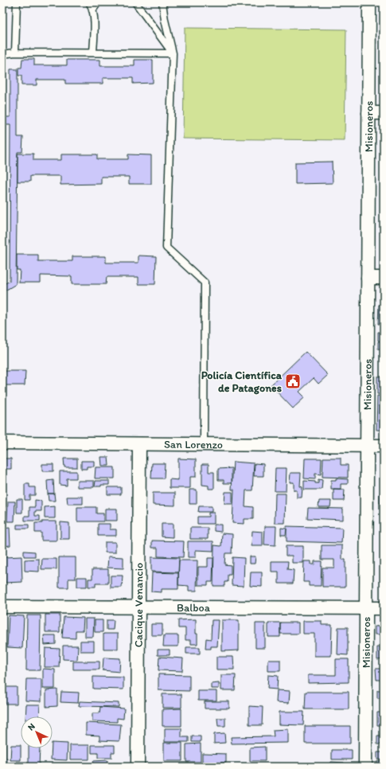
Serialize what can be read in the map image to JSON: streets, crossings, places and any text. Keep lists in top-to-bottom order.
{
  "streets": {
    "street": [
      "Misioneros",
      "San Lorenzo",
      "Cacique Venancio",
      "Balboa"
    ]
  },
  "crossings": [
    ["Misioneros", "San Lorenzo"],
    ["Misioneros", "Balboa"],
    ["San Lorenzo", "Cacique Venancio"],
    ["Cacique Venancio", "Balboa"]
  ],
  "places": {
    "public building": ["Policía Científica de Patagones"]
  },
  "north": "top left"
}
